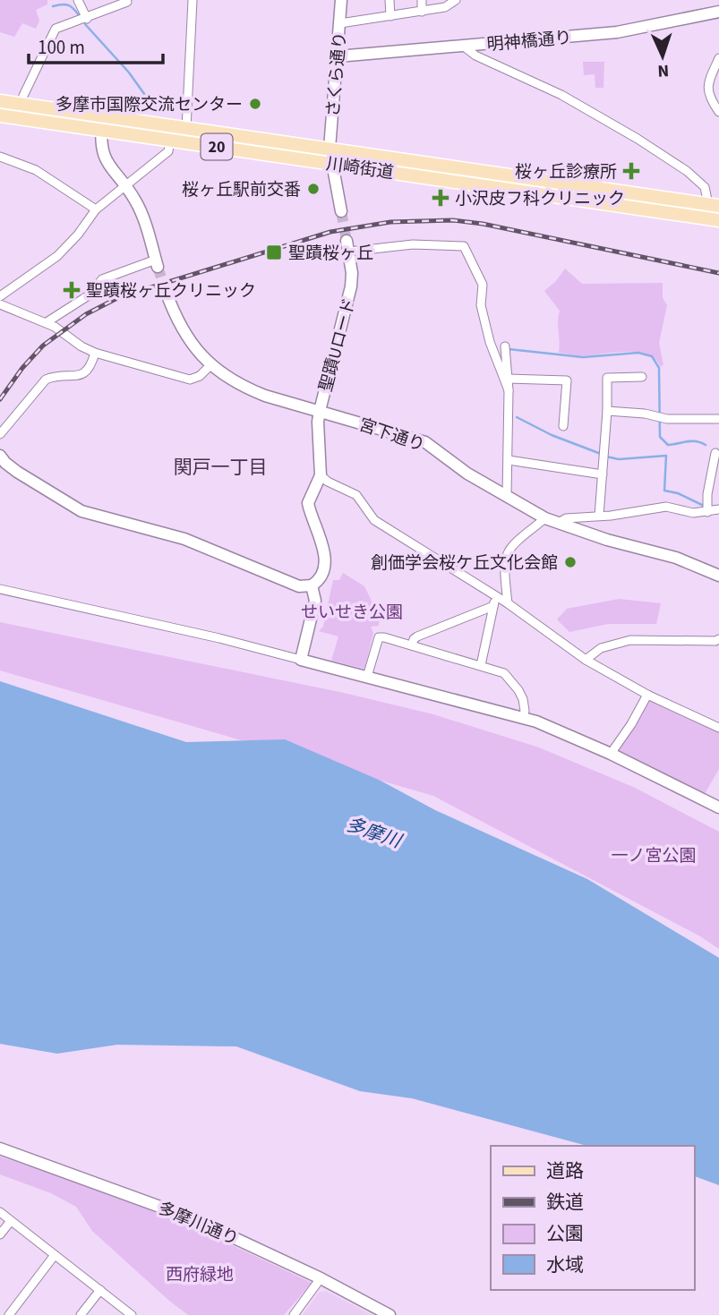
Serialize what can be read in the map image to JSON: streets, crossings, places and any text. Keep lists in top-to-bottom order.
{
  "streets": {
    "main road": ["20", "川崎街道"],
    "street": [
      "明神橋通り",
      "さくら通り",
      "聖蹟Uロード",
      "宮下通り",
      "多摩川通り"
    ]
  },
  "crossings": [
    ["明神橋通り", "さくら通り"],
    ["さくら通り", "川崎街道"],
    ["聖蹟Uロード", "宮下通り"]
  ],
  "districts": ["関戸一丁目"],
  "water": ["多摩川"],
  "parks": ["せいせき公園", "一ノ宮公園", "西府緑地"],
  "places": {
    "other": ["多摩市国際交流センター", "桜ヶ丘駅前交番", "創価学会桜ケ丘文化会館"],
    "health": ["桜ヶ丘診療所", "小沢皮フ科クリニック", "聖蹟桜ヶ丘クリニック"],
    "transit": ["聖蹟桜ヶ丘"]
  },
  "legend": [
    "道路",
    "鉄道",
    "公園",
    "水域"
  ],
  "scale_bar": "100 m",
  "north": "bottom"
}
